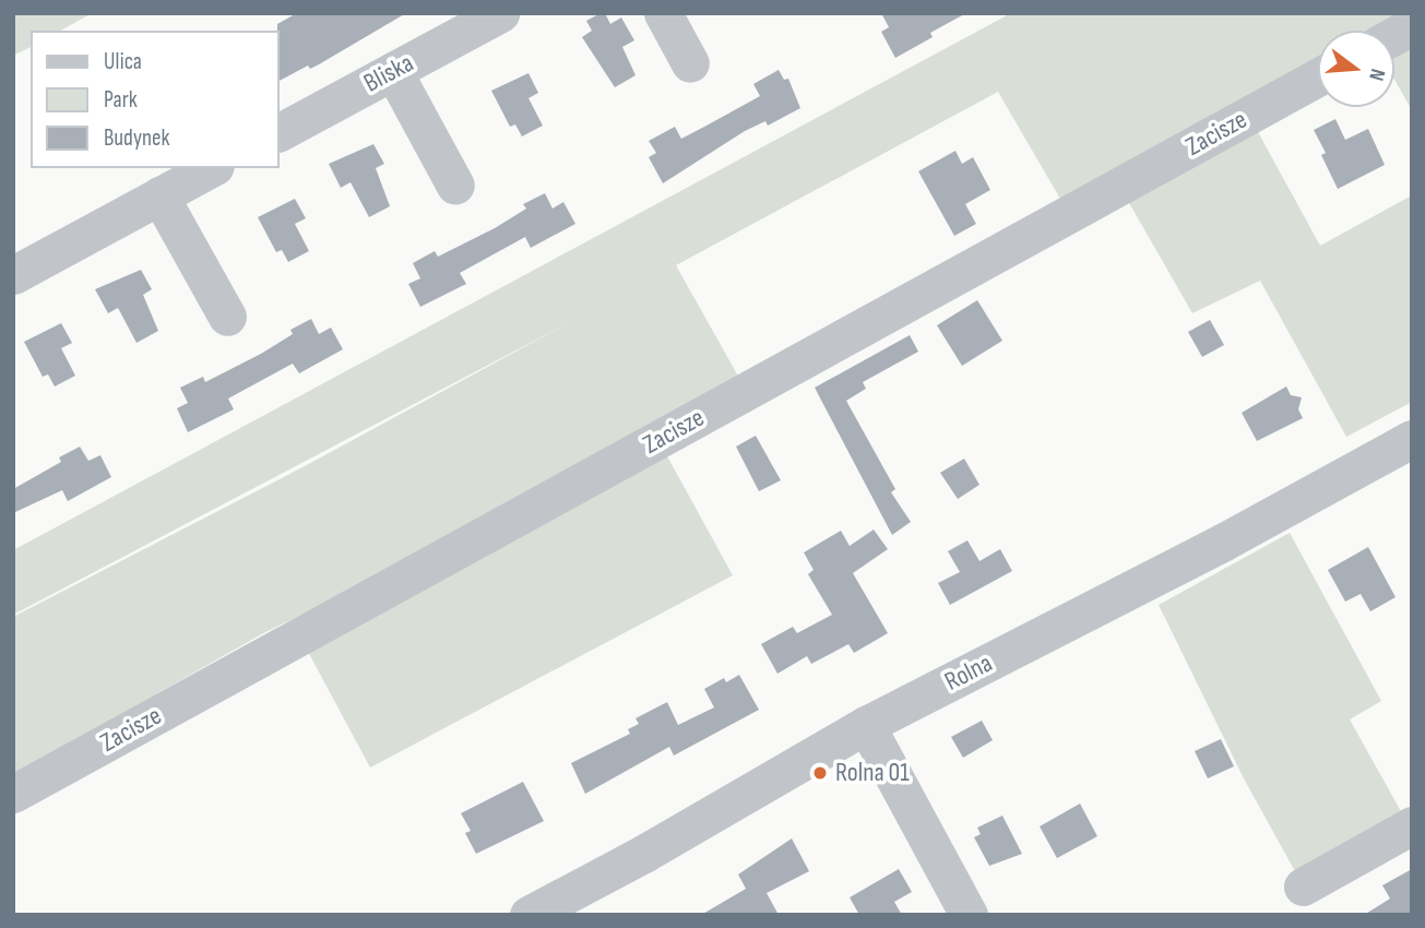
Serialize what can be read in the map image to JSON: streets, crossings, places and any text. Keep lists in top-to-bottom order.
{
  "streets": {
    "street": ["Bliska", "Zacisze", "Rolna"]
  },
  "places": ["Rolna 01"],
  "legend": ["Ulica", "Park", "Budynek"],
  "north": "right"
}
